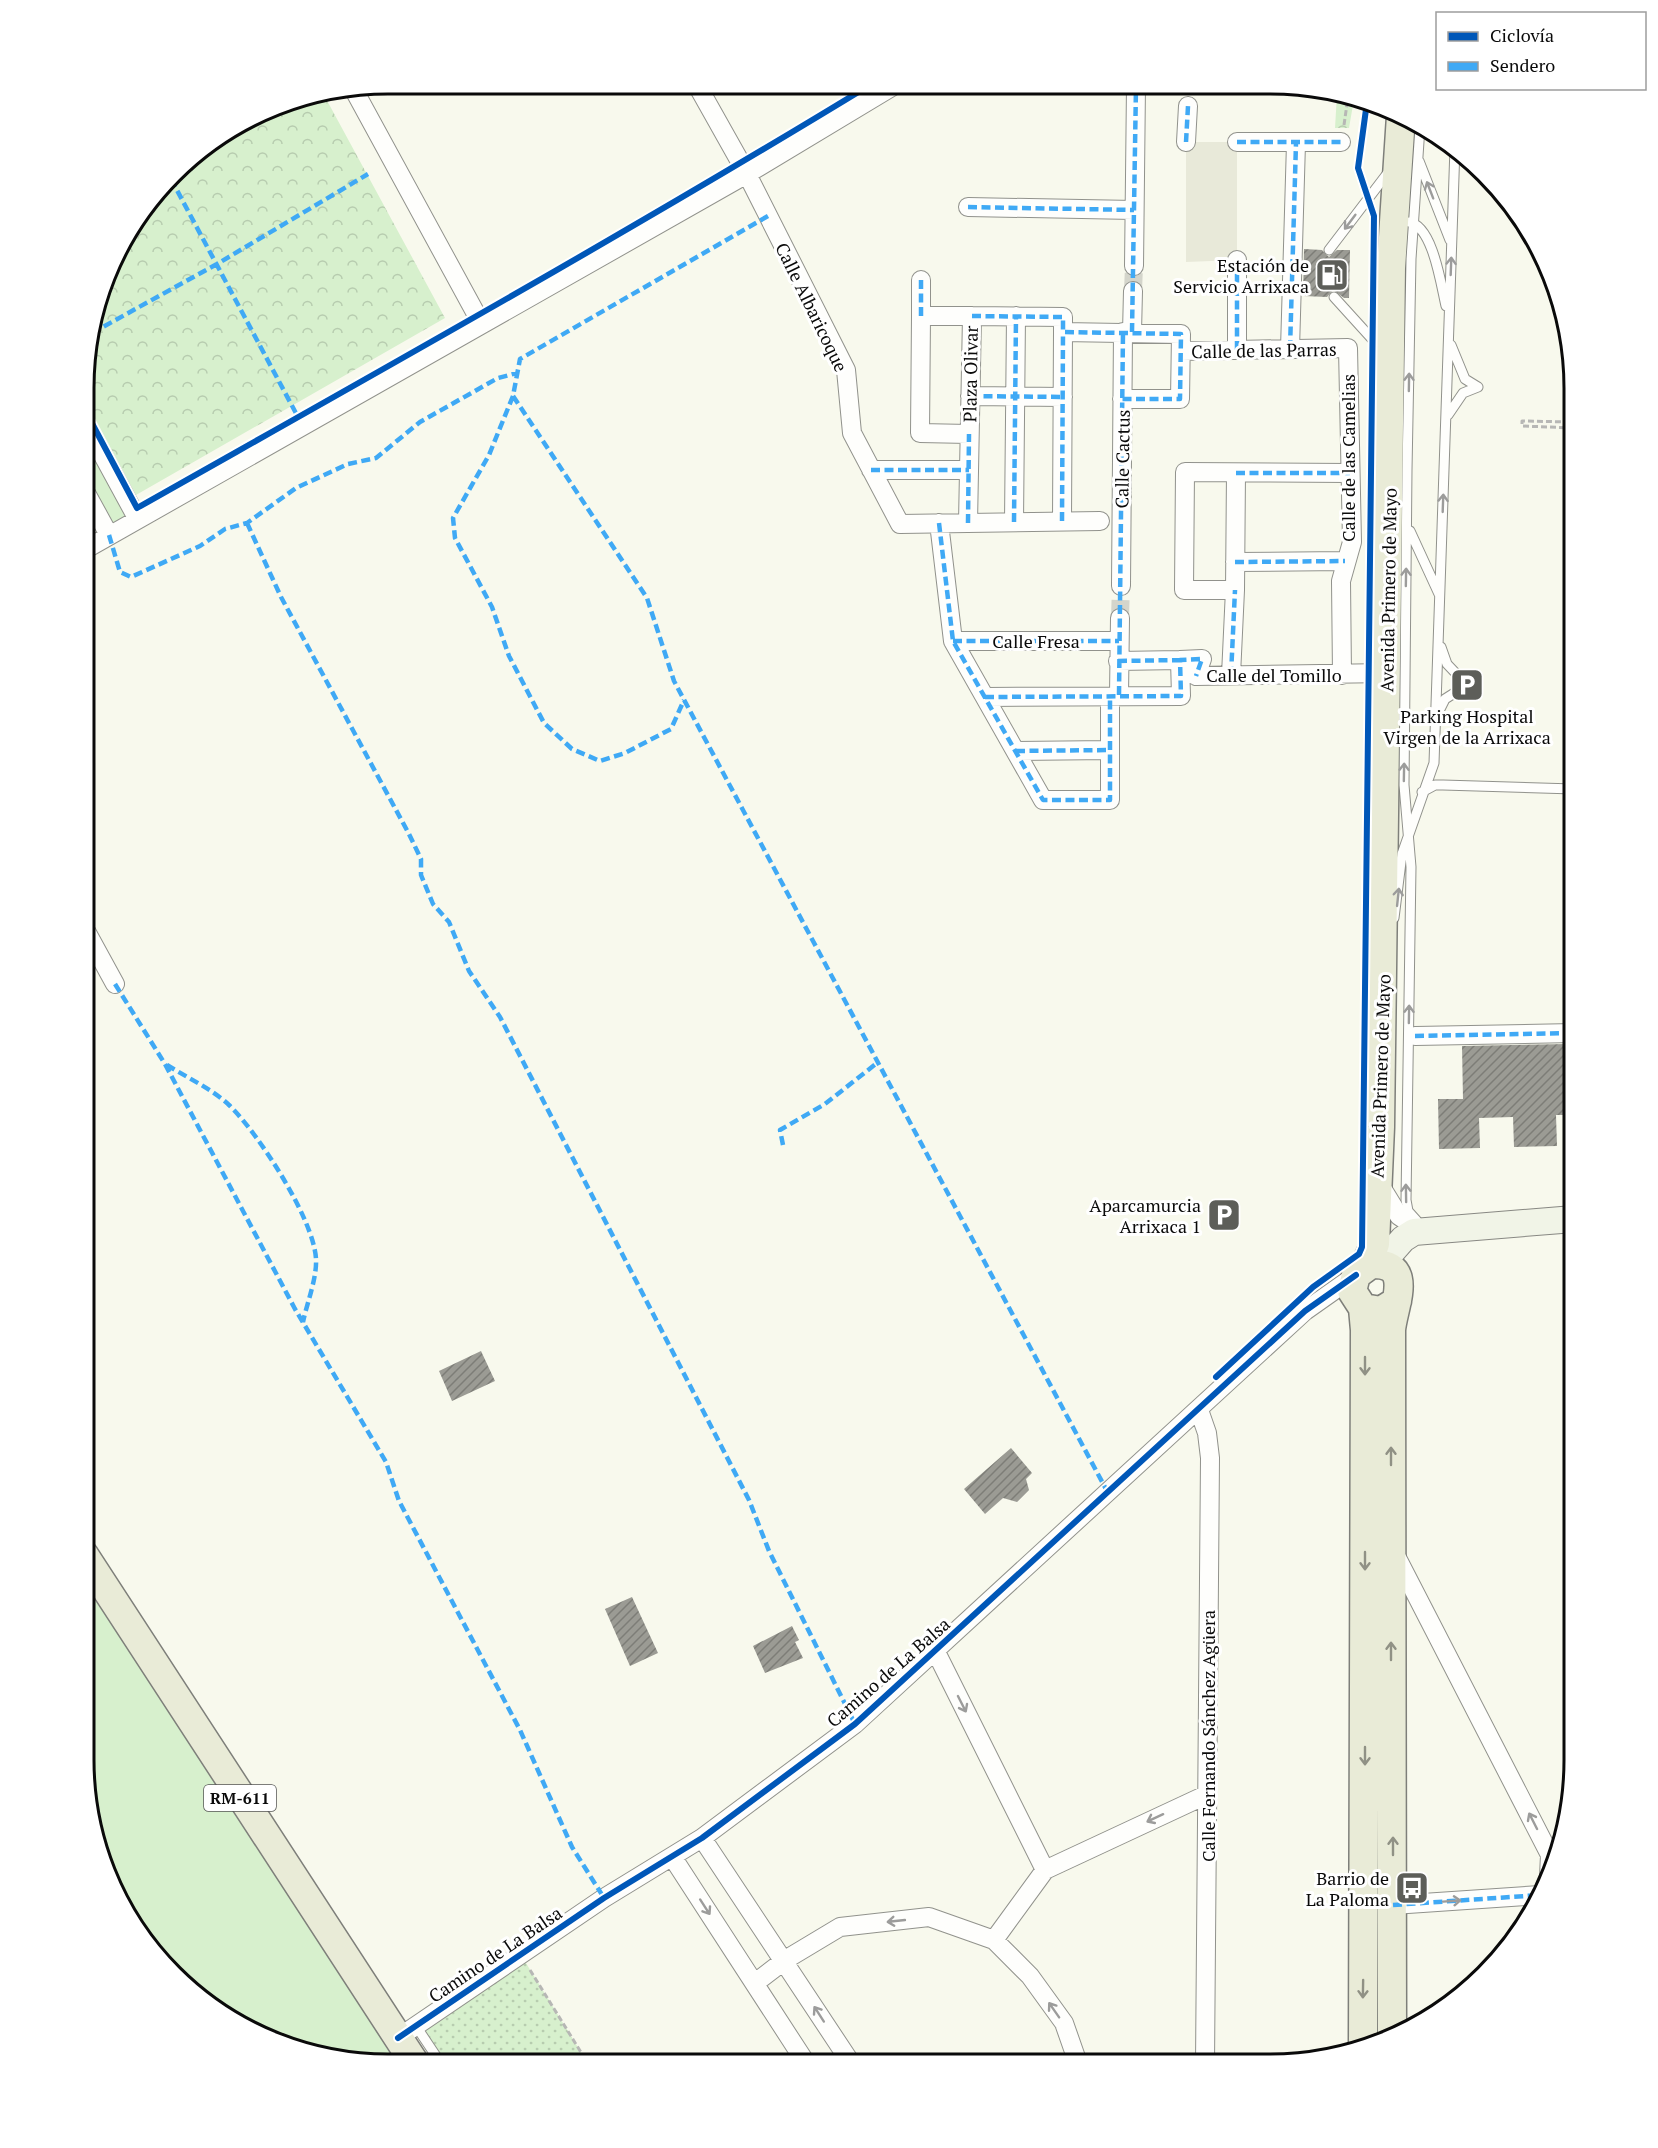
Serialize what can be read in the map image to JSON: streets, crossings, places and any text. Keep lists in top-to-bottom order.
{
  "streets": {
    "main road": ["Avenida Primero de Mayo", "RM-611"],
    "street": [
      "Calle Albaricoque",
      "Calle de las Parras",
      "Plaza Olivar",
      "Calle de las Camelias",
      "Calle Cactus",
      "Calle Fresa",
      "Calle del Tomillo",
      "Camino de La Balsa",
      "Calle Fernando Sánchez Agüera"
    ]
  },
  "crossings": [
    ["Calle de las Parras", "Calle de las Camelias"],
    ["Calle de las Parras", "Calle Cactus"],
    ["Calle de las Camelias", "Calle del Tomillo"],
    ["Avenida Primero de Mayo", "Calle del Tomillo"],
    ["Avenida Primero de Mayo", "Camino de La Balsa"],
    ["Camino de La Balsa", "Calle Fernando Sánchez Agüera"],
    ["Camino de La Balsa", "RM-611"]
  ],
  "places": {
    "fuel station": ["Estación de Servicio Arrixaca"],
    "parking": ["Parking Hospital Virgen de la Arrixaca", "Aparcamurcia Arrixaca 1"],
    "bus stop": ["Barrio de La Paloma"]
  },
  "legend": ["Ciclovía", "Sendero"]
}
